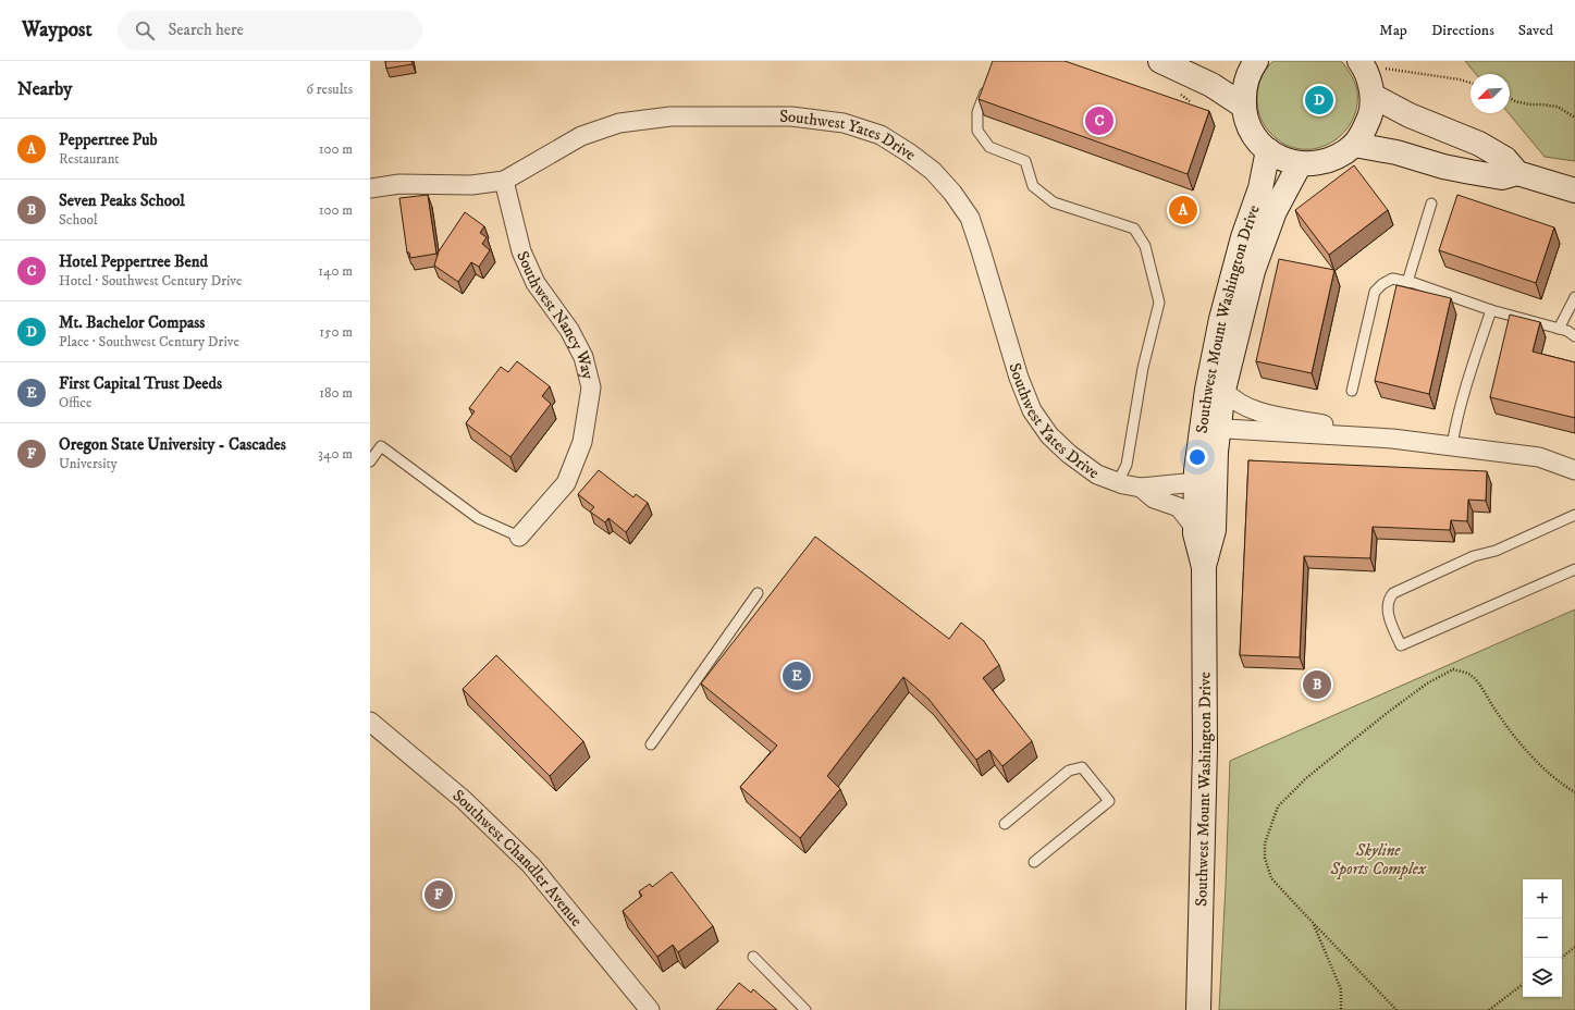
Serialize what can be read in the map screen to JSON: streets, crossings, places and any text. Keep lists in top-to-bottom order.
{
  "streets": {
    "main road": ["Southwest Mount Washington Drive"],
    "street": ["Southwest Yates Drive", "Southwest Nancy Way", "Southwest Chandler Avenue"]
  },
  "crossings": [
    ["Southwest Yates Drive", "Southwest Nancy Way"],
    ["Southwest Yates Drive", "Southwest Mount Washington Drive"]
  ],
  "parks": ["Skyline Sports Complex"],
  "north": "bottom left",
  "page": {
    "header": "Waypost",
    "search": "Search here",
    "nav": ["Map", "Directions", "Saved"],
    "heading": ["Nearby", "6 results"],
    "pins": [
      "D",
      "C",
      "A",
      "E",
      "B",
      "F"
    ],
    "list": [
      {
        "mark": "A",
        "name": "Peppertree Pub",
        "note": "Restaurant",
        "value": "100 m"
      },
      {
        "mark": "B",
        "name": "Seven Peaks School",
        "note": "School",
        "value": "100 m"
      },
      {
        "mark": "C",
        "name": "Hotel Peppertree Bend",
        "note": "Hotel · Southwest Century Drive",
        "value": "140 m"
      },
      {
        "mark": "D",
        "name": "Mt. Bachelor Compass",
        "note": "Place · Southwest Century Drive",
        "value": "150 m"
      },
      {
        "mark": "E",
        "name": "First Capital Trust Deeds",
        "note": "Office",
        "value": "180 m"
      },
      {
        "mark": "F",
        "name": "Oregon State University - Cascades",
        "note": "University",
        "value": "340 m"
      }
    ],
    "map_buttons": ["+", "−"]
  }
}
